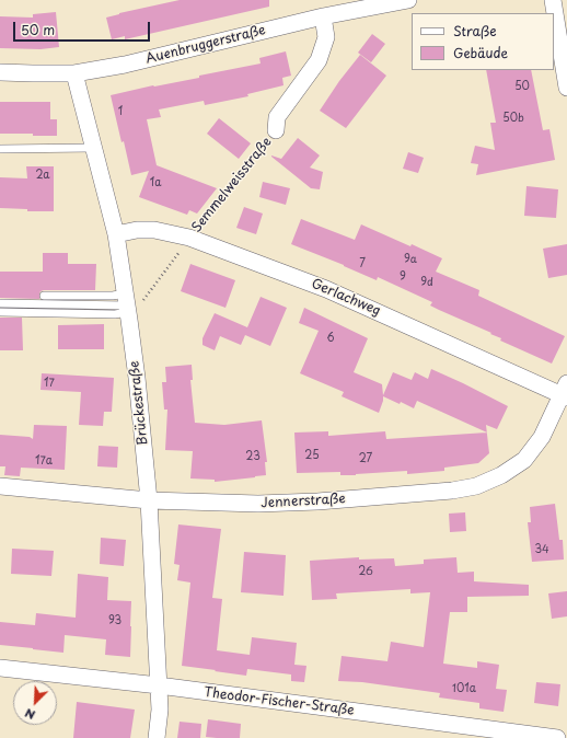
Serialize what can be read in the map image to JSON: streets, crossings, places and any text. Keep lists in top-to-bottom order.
{
  "streets": {
    "street": [
      "Auenbruggerstraße",
      "Semmelweisstraße",
      "Gerlachweg",
      "Brückestraße",
      "Jennerstraße",
      "Theodor-Fischer-Straße"
    ]
  },
  "crossings": [
    ["Auenbruggerstraße", "Semmelweisstraße"],
    ["Auenbruggerstraße", "Brückestraße"],
    ["Semmelweisstraße", "Gerlachweg"],
    ["Semmelweisstraße", "Brückestraße"],
    ["Gerlachweg", "Brückestraße"],
    ["Gerlachweg", "Jennerstraße"],
    ["Brückestraße", "Jennerstraße"],
    ["Brückestraße", "Theodor-Fischer-Straße"]
  ],
  "house_numbers": [
    "50",
    "1",
    "50b",
    "2a",
    "1a",
    "9a",
    "7",
    "9",
    "9d",
    "6",
    "17",
    "25",
    "23",
    "27",
    "17a",
    "34",
    "26",
    "93",
    "101a"
  ],
  "legend": ["Straße", "Gebäude"],
  "scale_bar": "50 m",
  "north": "bottom left"
}
